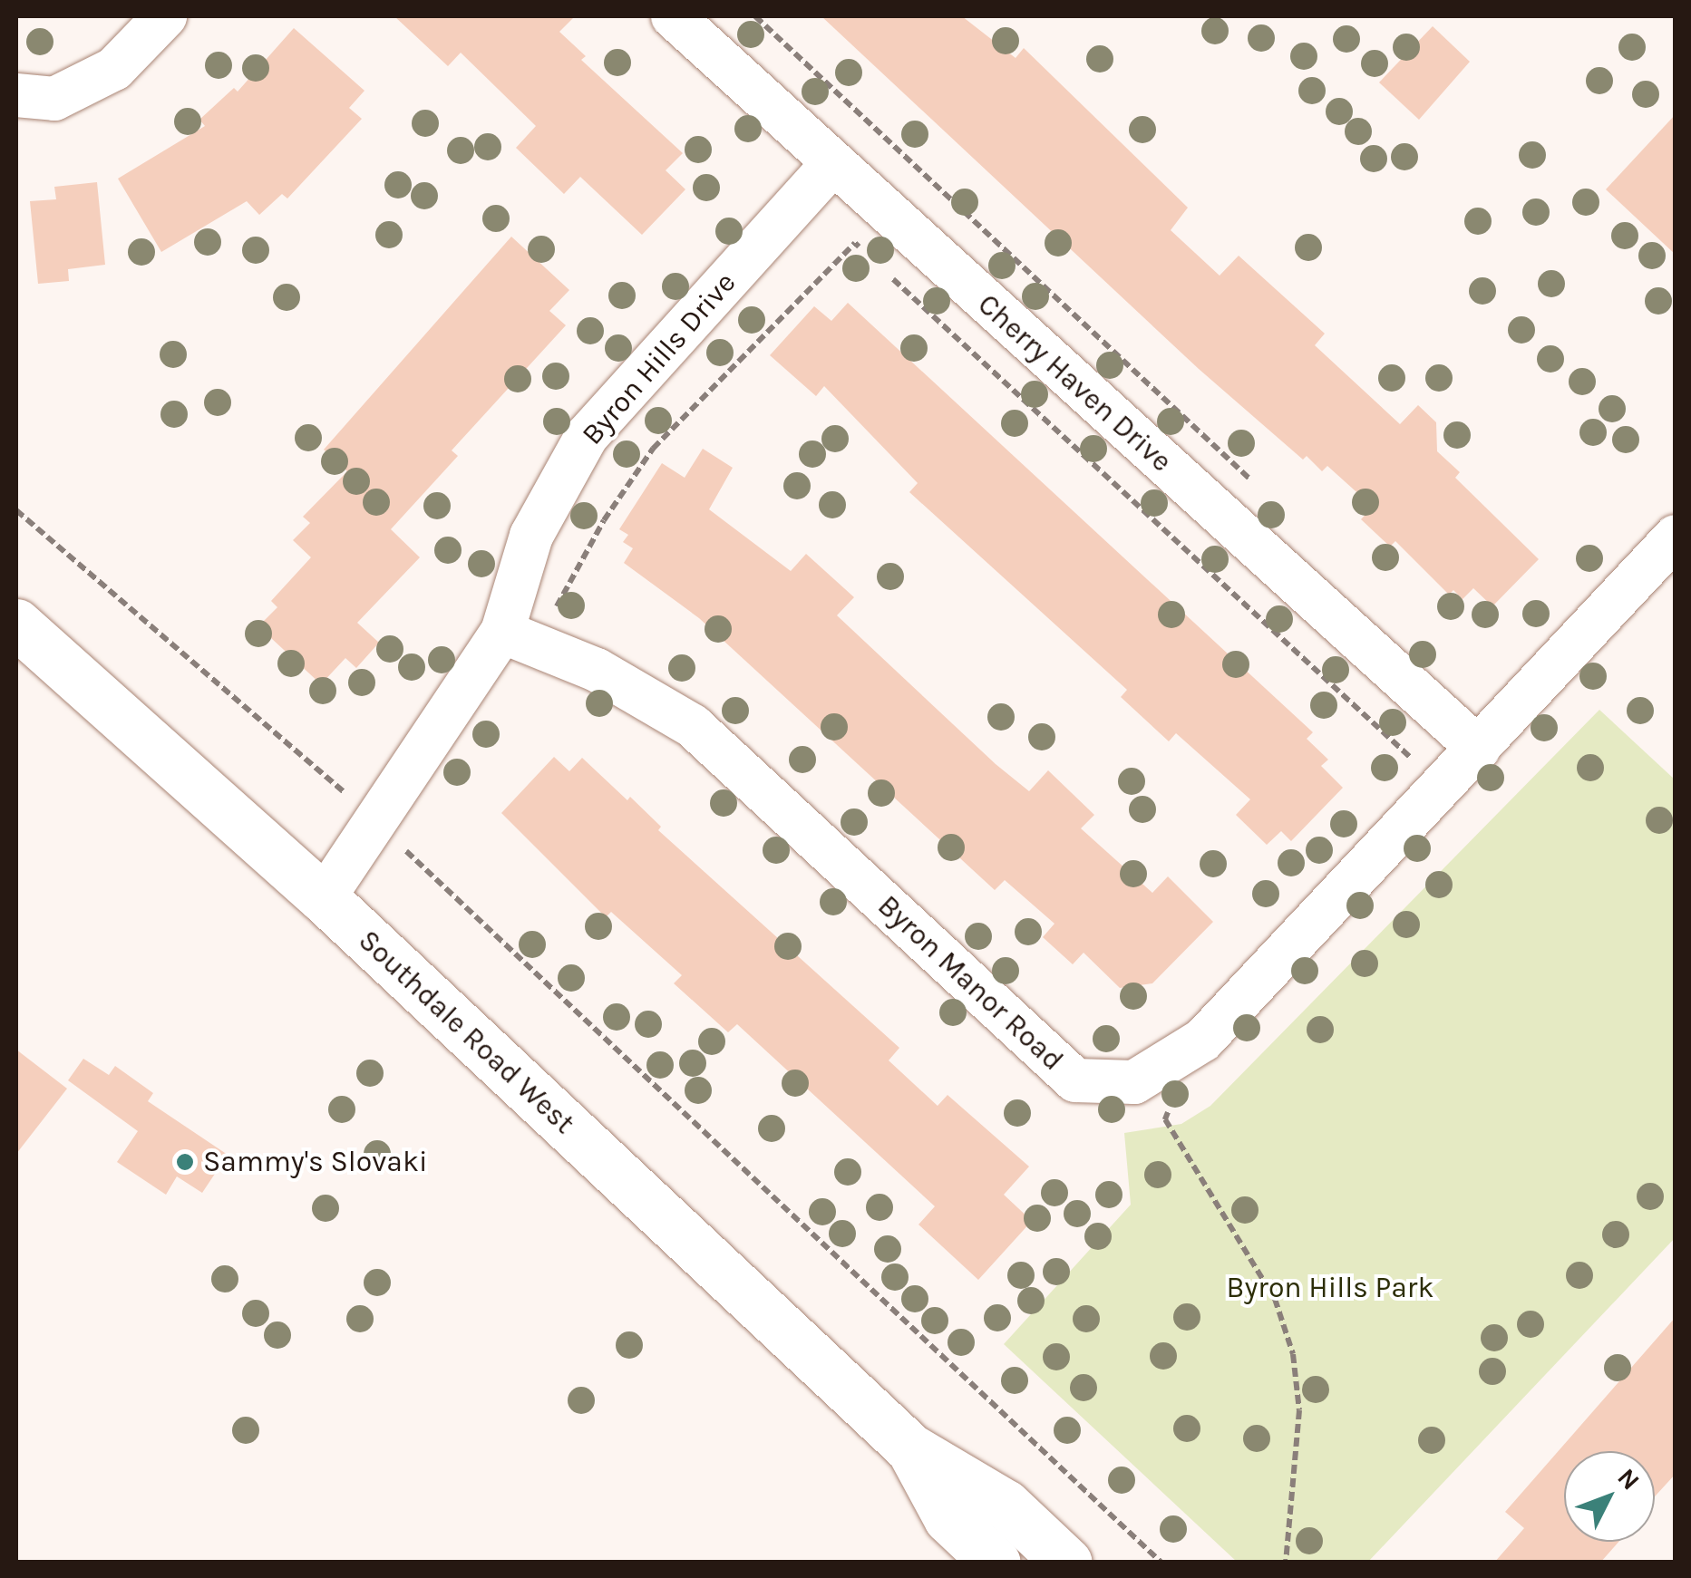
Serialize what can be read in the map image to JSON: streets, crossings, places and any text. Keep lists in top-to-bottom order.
{
  "streets": {
    "main road": ["Southdale Road West"],
    "street": ["Byron Hills Drive", "Cherry Haven Drive", "Byron Manor Road"]
  },
  "crossings": [
    ["Byron Hills Drive", "Cherry Haven Drive"],
    ["Byron Hills Drive", "Byron Manor Road"],
    ["Byron Hills Drive", "Southdale Road West"],
    ["Cherry Haven Drive", "Byron Manor Road"]
  ],
  "parks": ["Byron Hills Park"],
  "places": ["Sammy's Slovaki"],
  "north": "top right"
}
